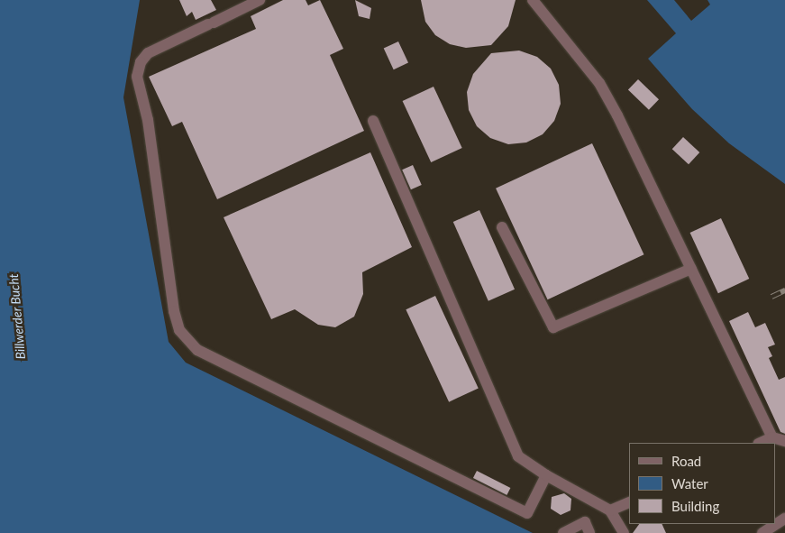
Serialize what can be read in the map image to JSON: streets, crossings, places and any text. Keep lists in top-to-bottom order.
{
  "water": ["Billwerder Bucht"],
  "legend": ["Road", "Water", "Building"]
}
